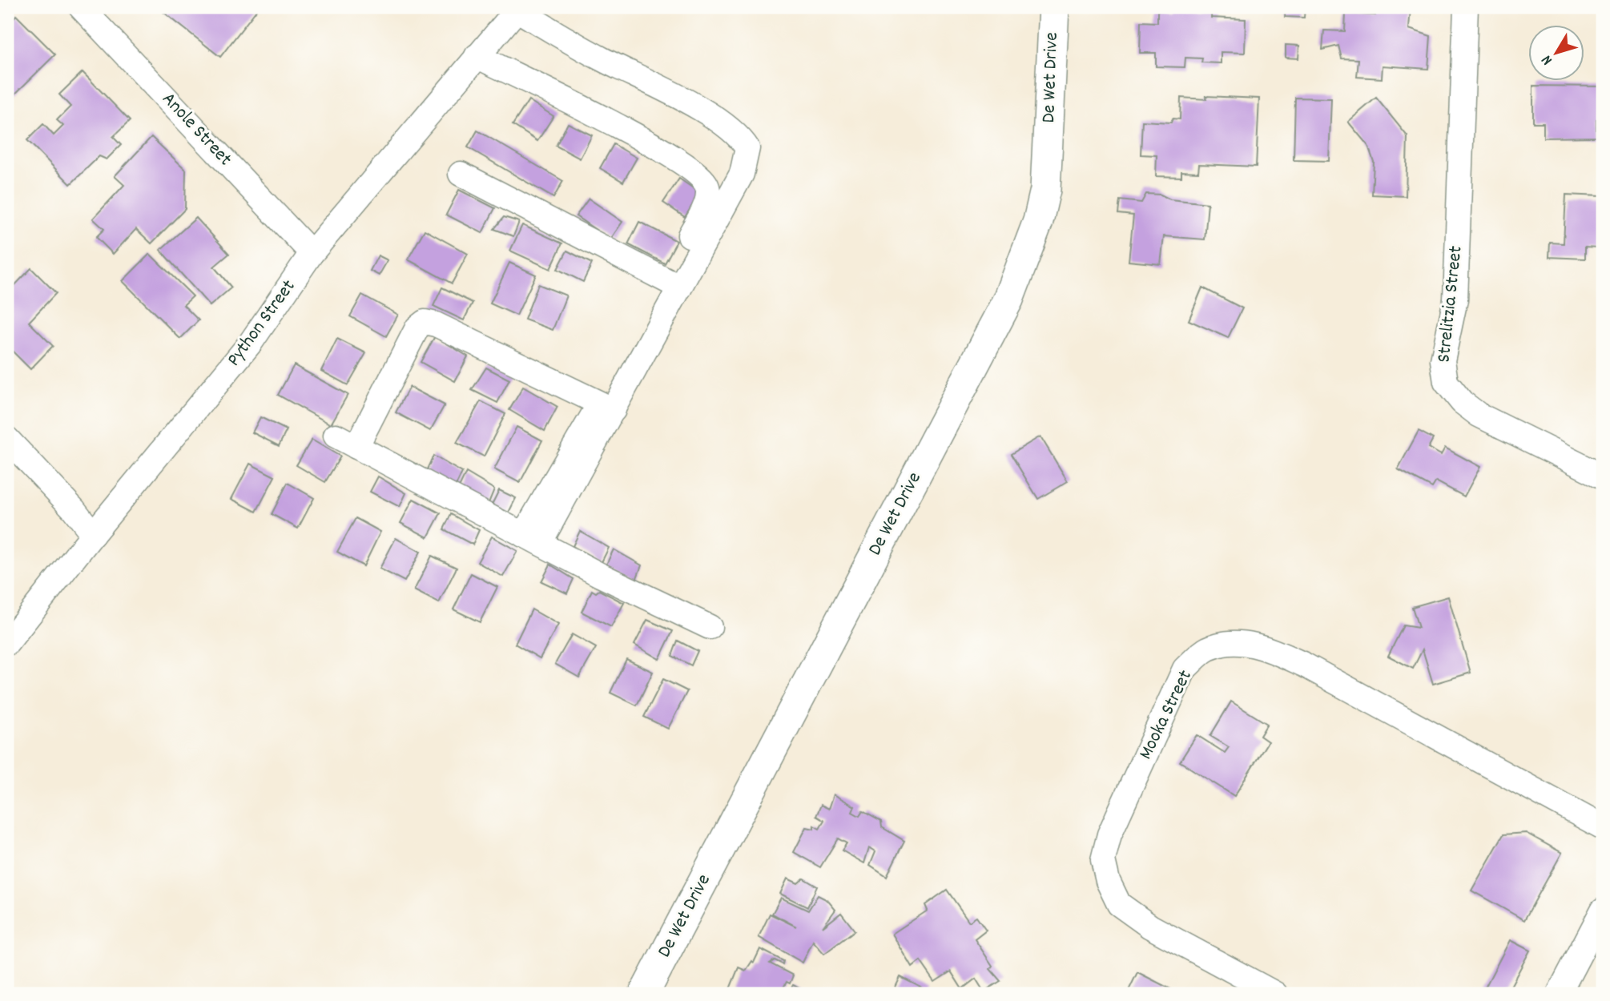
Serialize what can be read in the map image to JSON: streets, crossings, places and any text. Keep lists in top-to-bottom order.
{
  "streets": {
    "street": [
      "De Wet Drive",
      "Anole Street",
      "Strelitzia Street",
      "Python Street",
      "Mooka Street"
    ]
  },
  "crossings": [
    ["Anole Street", "Python Street"]
  ],
  "north": "bottom left"
}
